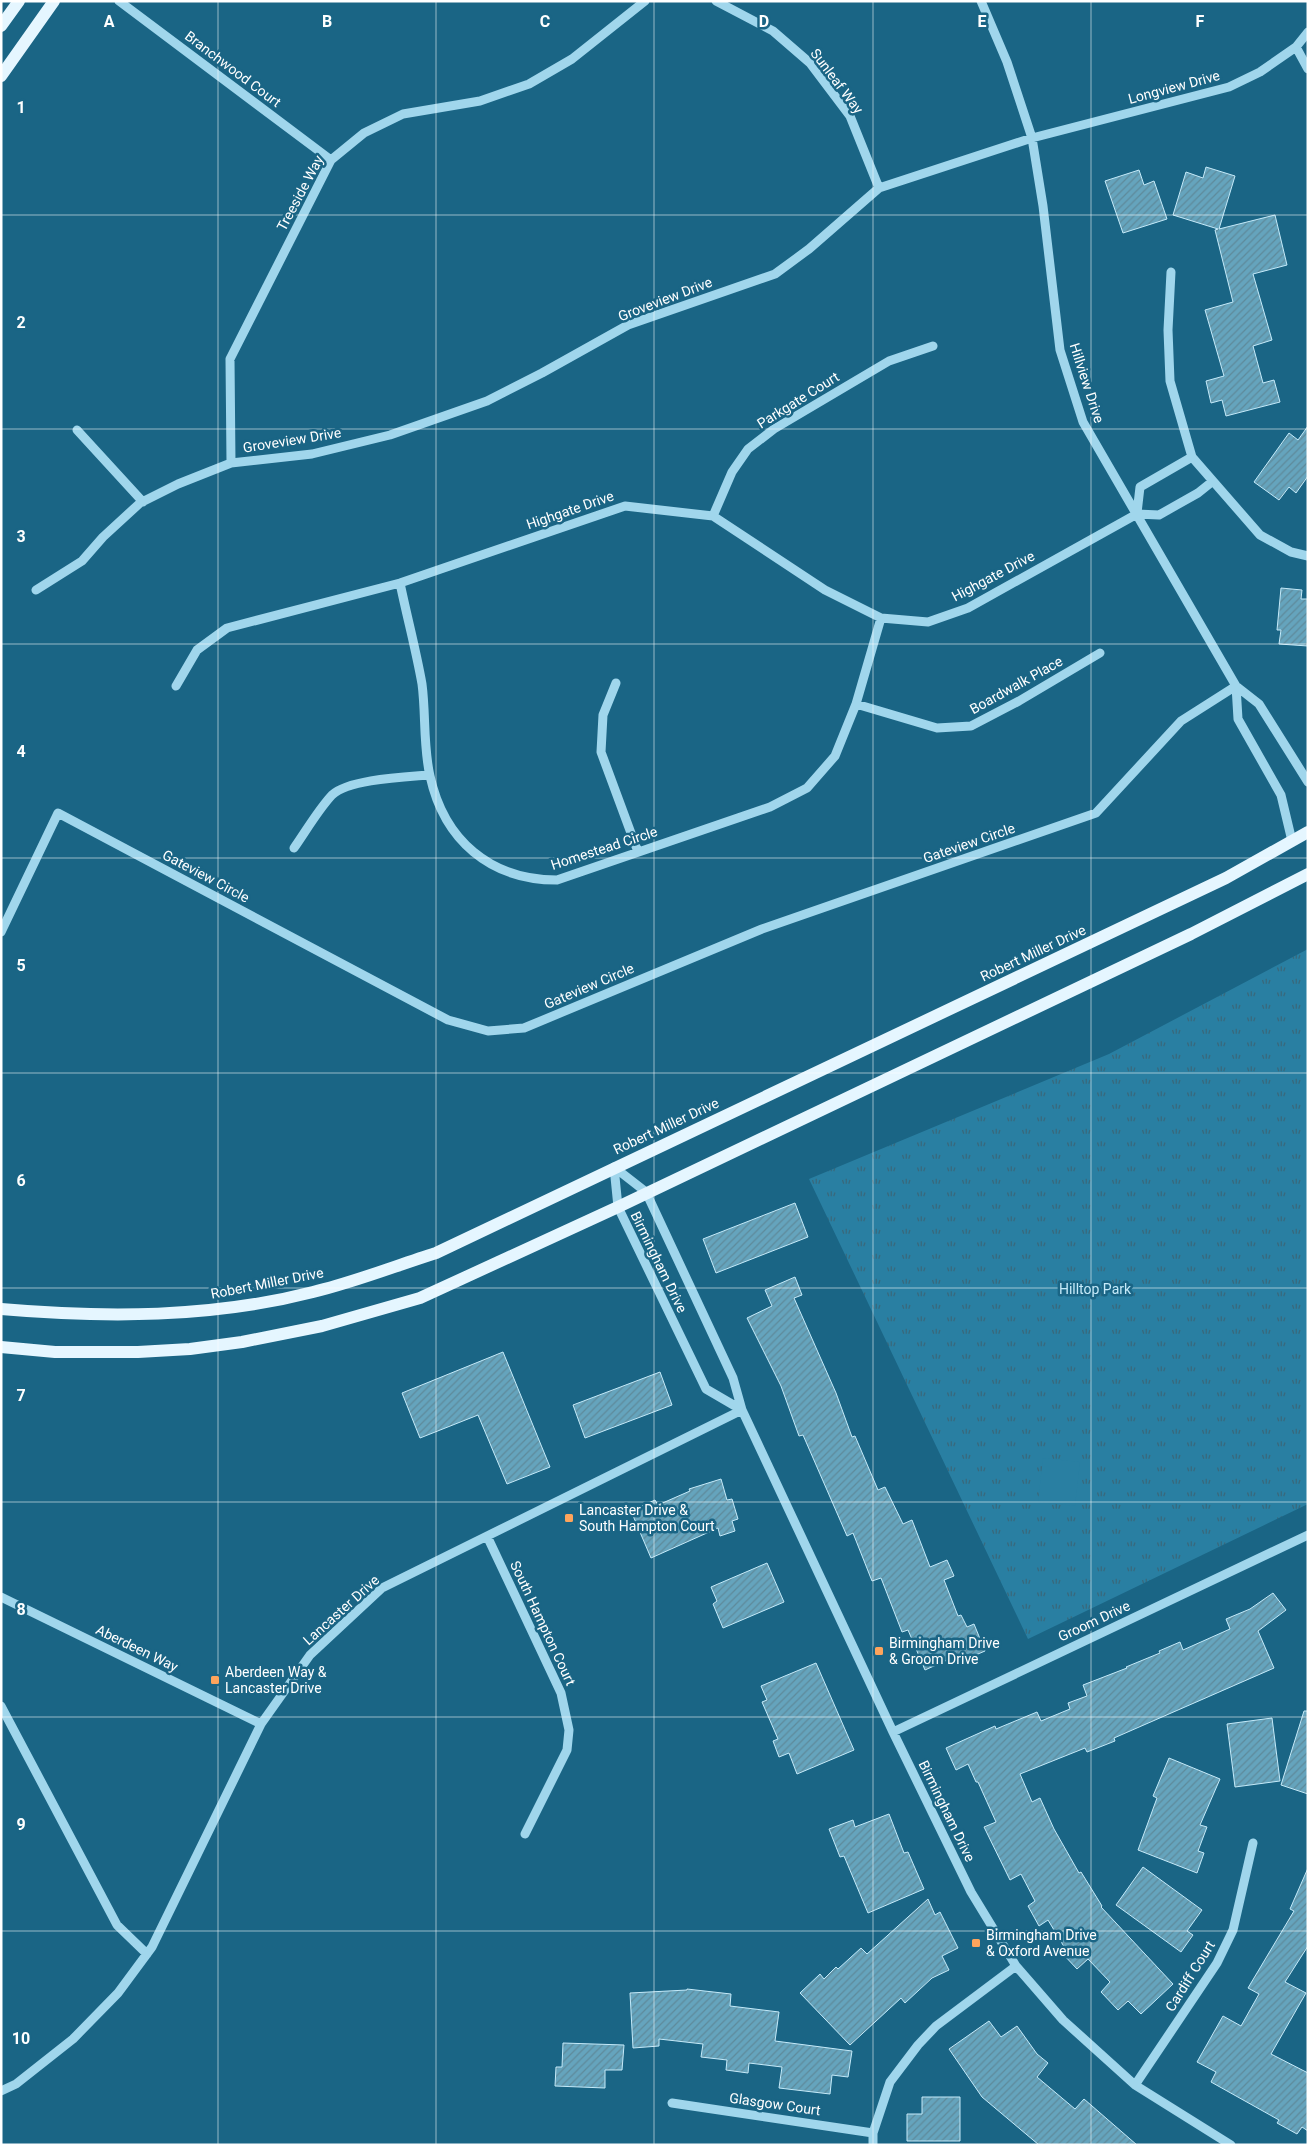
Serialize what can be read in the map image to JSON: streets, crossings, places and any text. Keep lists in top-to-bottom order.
{
  "streets": {
    "main road": ["Robert Miller Drive"],
    "street": [
      "Branchwood Court",
      "Sunleaf Way",
      "Longview Drive",
      "Treeside Way",
      "Groveview Drive",
      "Hillview Drive",
      "Parkgate Court",
      "Highgate Drive",
      "Boardwalk Place",
      "Gateview Circle",
      "Homestead Circle",
      "Birmingham Drive",
      "Lancaster Drive",
      "Groom Drive",
      "South Hampton Court",
      "Aberdeen Way",
      "Cardiff Court",
      "Glasgow Court"
    ]
  },
  "crossings": [
    ["Branchwood Court", "Treeside Way"],
    ["Sunleaf Way", "Groveview Drive"],
    ["Longview Drive", "Groveview Drive"],
    ["Longview Drive", "Hillview Drive"],
    ["Treeside Way", "Groveview Drive"],
    ["Groveview Drive", "Hillview Drive"],
    ["Hillview Drive", "Highgate Drive"],
    ["Hillview Drive", "Gateview Circle"],
    ["Parkgate Court", "Highgate Drive"],
    ["Highgate Drive", "Homestead Circle"],
    ["Boardwalk Place", "Homestead Circle"],
    ["Robert Miller Drive", "Birmingham Drive"],
    ["Birmingham Drive", "Lancaster Drive"],
    ["Birmingham Drive", "Groom Drive"],
    ["Birmingham Drive", "Cardiff Court"],
    ["Lancaster Drive", "South Hampton Court"],
    ["Lancaster Drive", "Aberdeen Way"]
  ],
  "parks": ["Hilltop Park"],
  "places": {
    "transit": [
      "Lancaster Drive & South Hampton Court",
      "Birmingham Drive & Groom Drive",
      "Aberdeen Way & Lancaster Drive",
      "Birmingham Drive & Oxford Avenue"
    ]
  },
  "grid": {
    "columns": [
      "A",
      "B",
      "C",
      "D",
      "E",
      "F"
    ],
    "rows": [
      "1",
      "2",
      "3",
      "4",
      "5",
      "6",
      "7",
      "8",
      "9",
      "10"
    ]
  }
}
